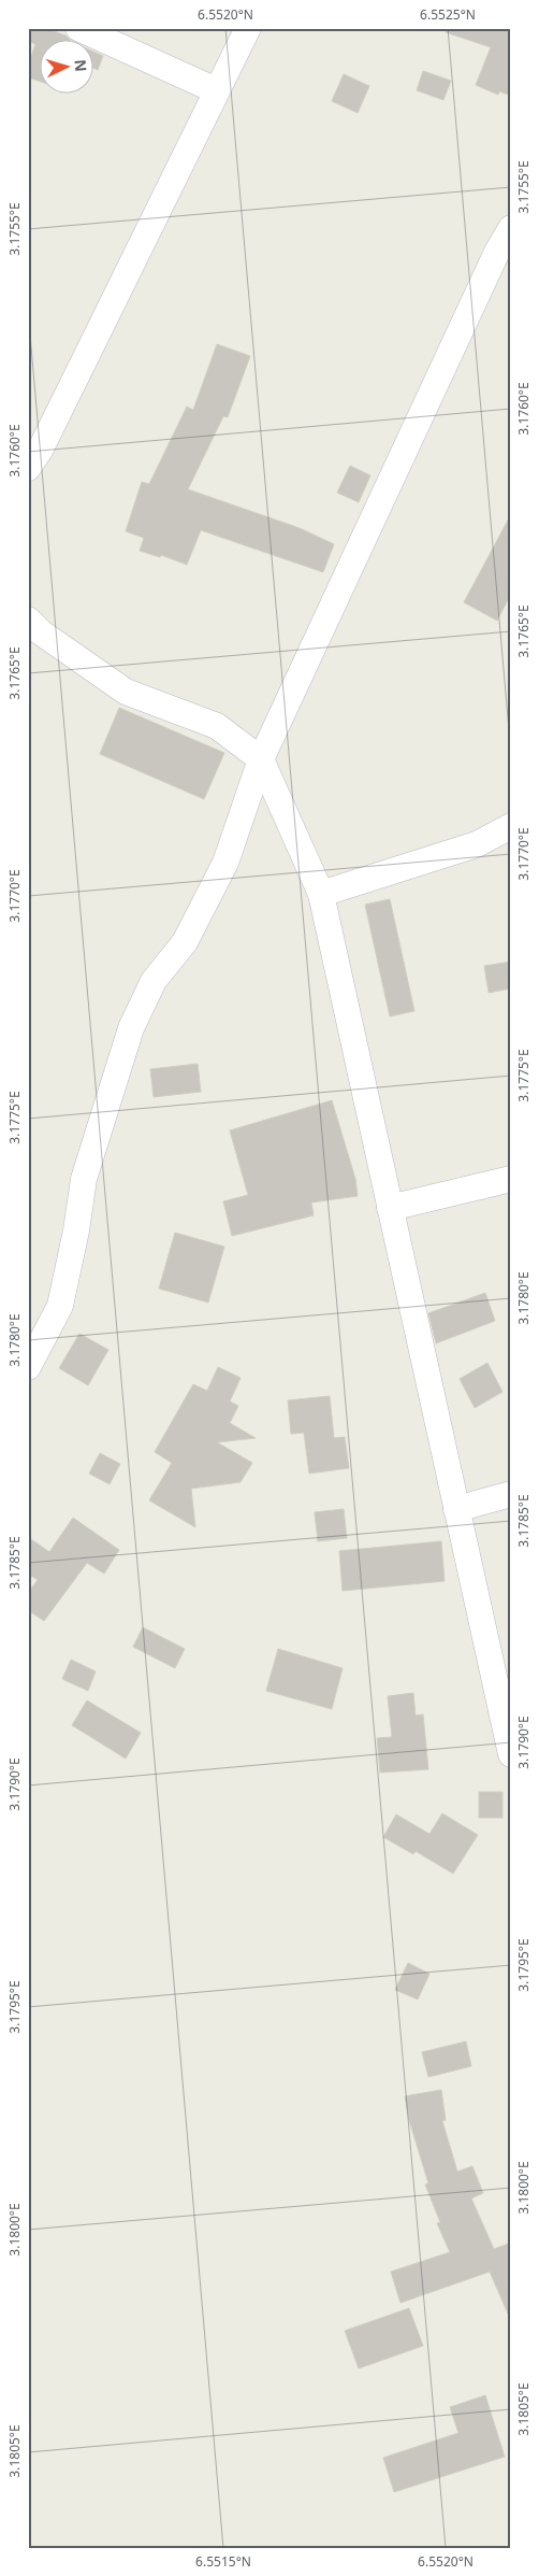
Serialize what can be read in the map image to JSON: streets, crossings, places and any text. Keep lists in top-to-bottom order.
{
  "north": "right",
  "coordinates": [
    "6.5520°N",
    "6.5525°N",
    "3.1755°E",
    "3.1760°E",
    "3.1765°E",
    "3.1770°E",
    "3.1775°E",
    "3.1780°E",
    "3.1785°E",
    "3.1790°E",
    "3.1795°E",
    "3.1800°E",
    "3.1805°E",
    "6.5515°N"
  ]
}
